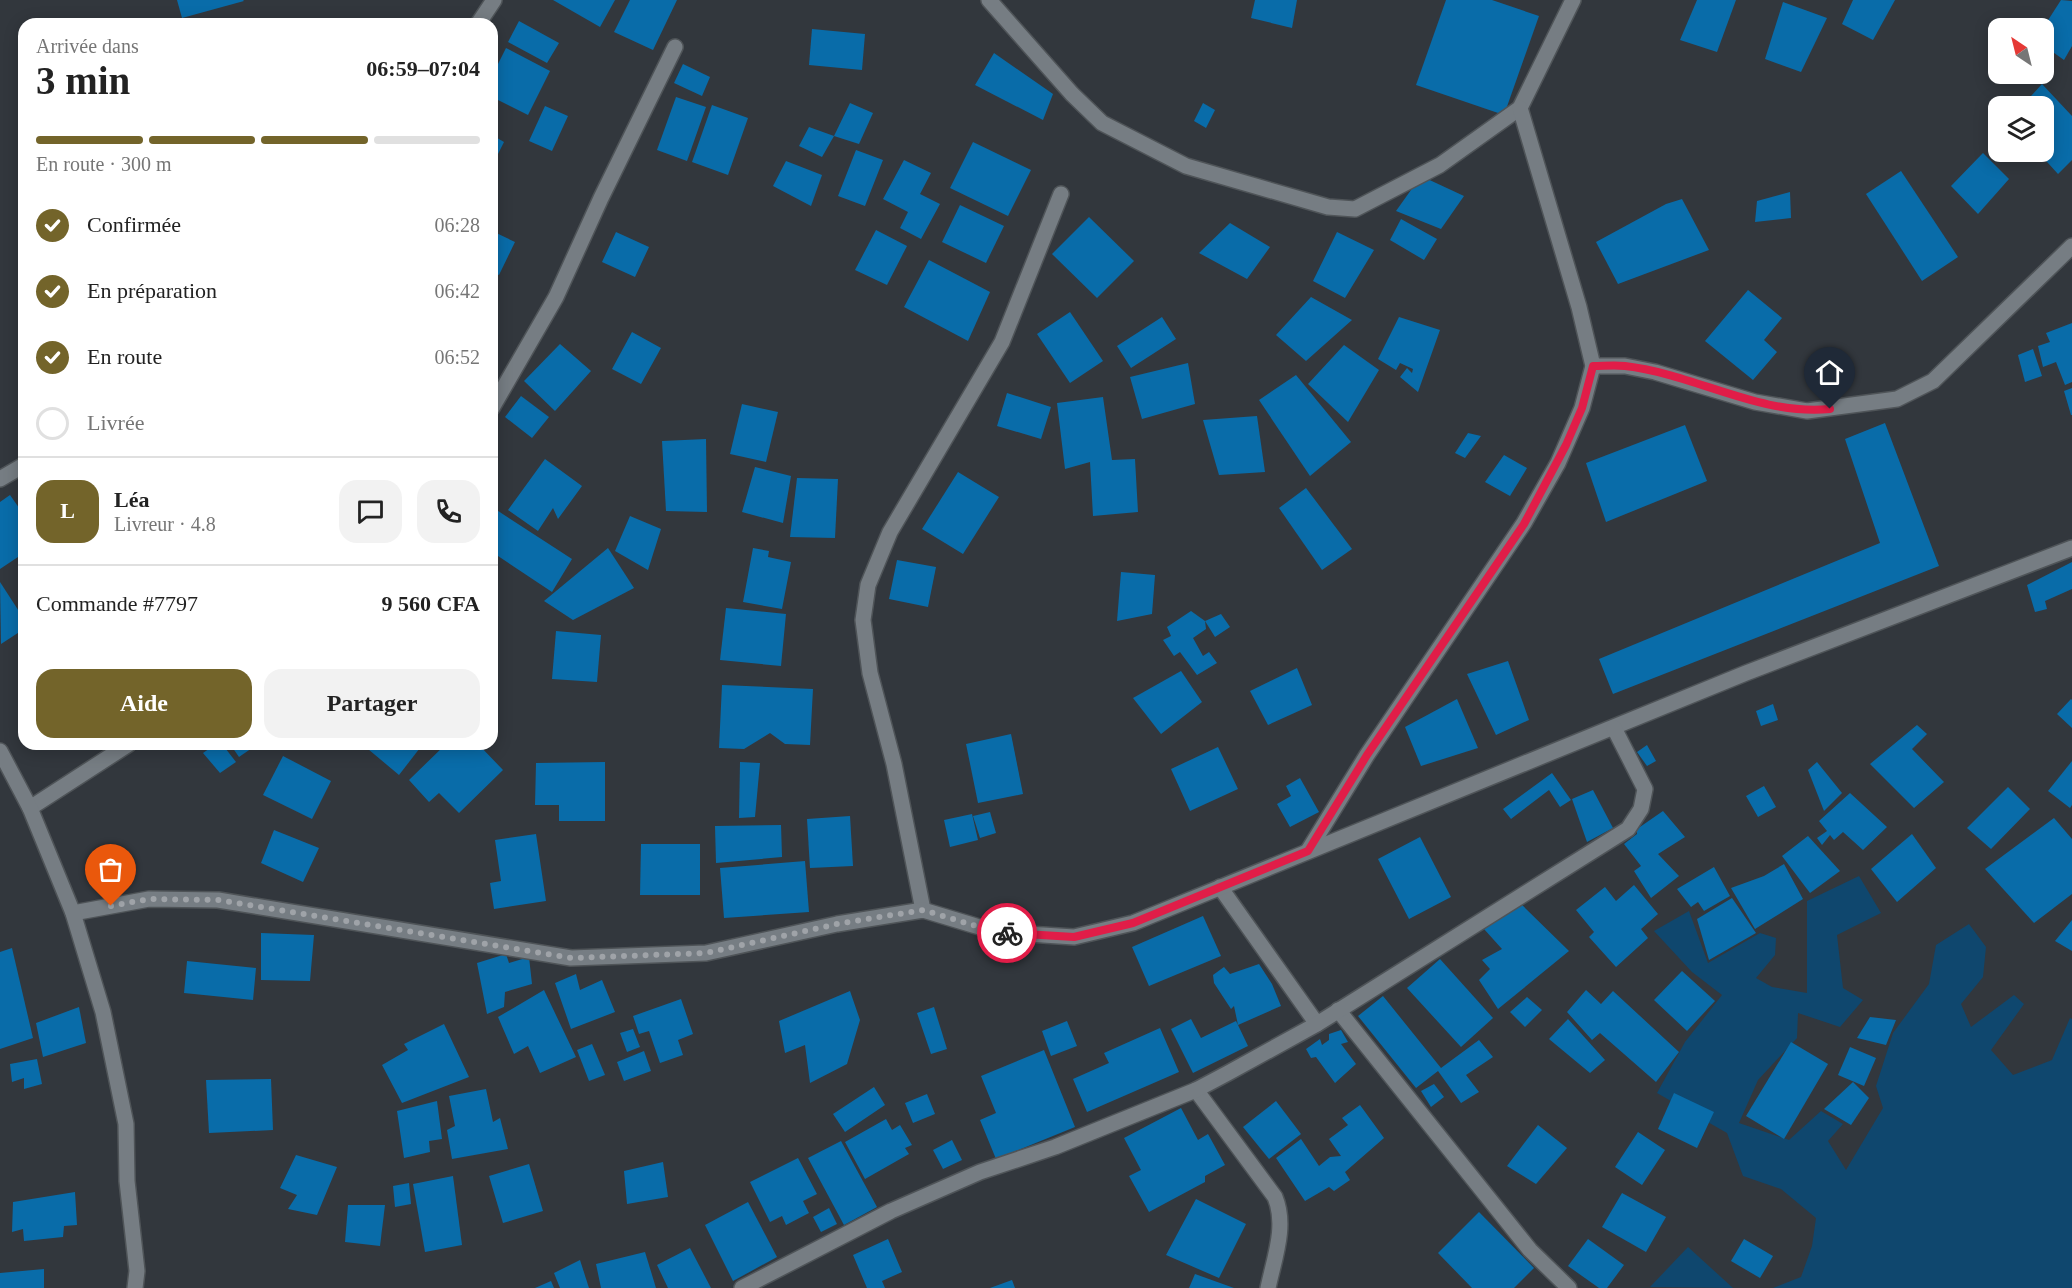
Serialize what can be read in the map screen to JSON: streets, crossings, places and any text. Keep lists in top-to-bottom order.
{
  "north": "top left",
  "page": {
    "heading": ["3 min", "Arrivée dans", "06:59–07:04"],
    "panel": [
      "Léa",
      "Livreur · 4.8",
      "Commande #7797",
      "9 560 CFA"
    ],
    "bar": "En route · 300 m",
    "list": [
      ["Confirmée", "06:28"],
      ["En préparation", "06:42"],
      ["En route", "06:52"],
      "Livrée"
    ],
    "round": "L",
    "buttons": ["Aide", "Partager"]
  }
}
